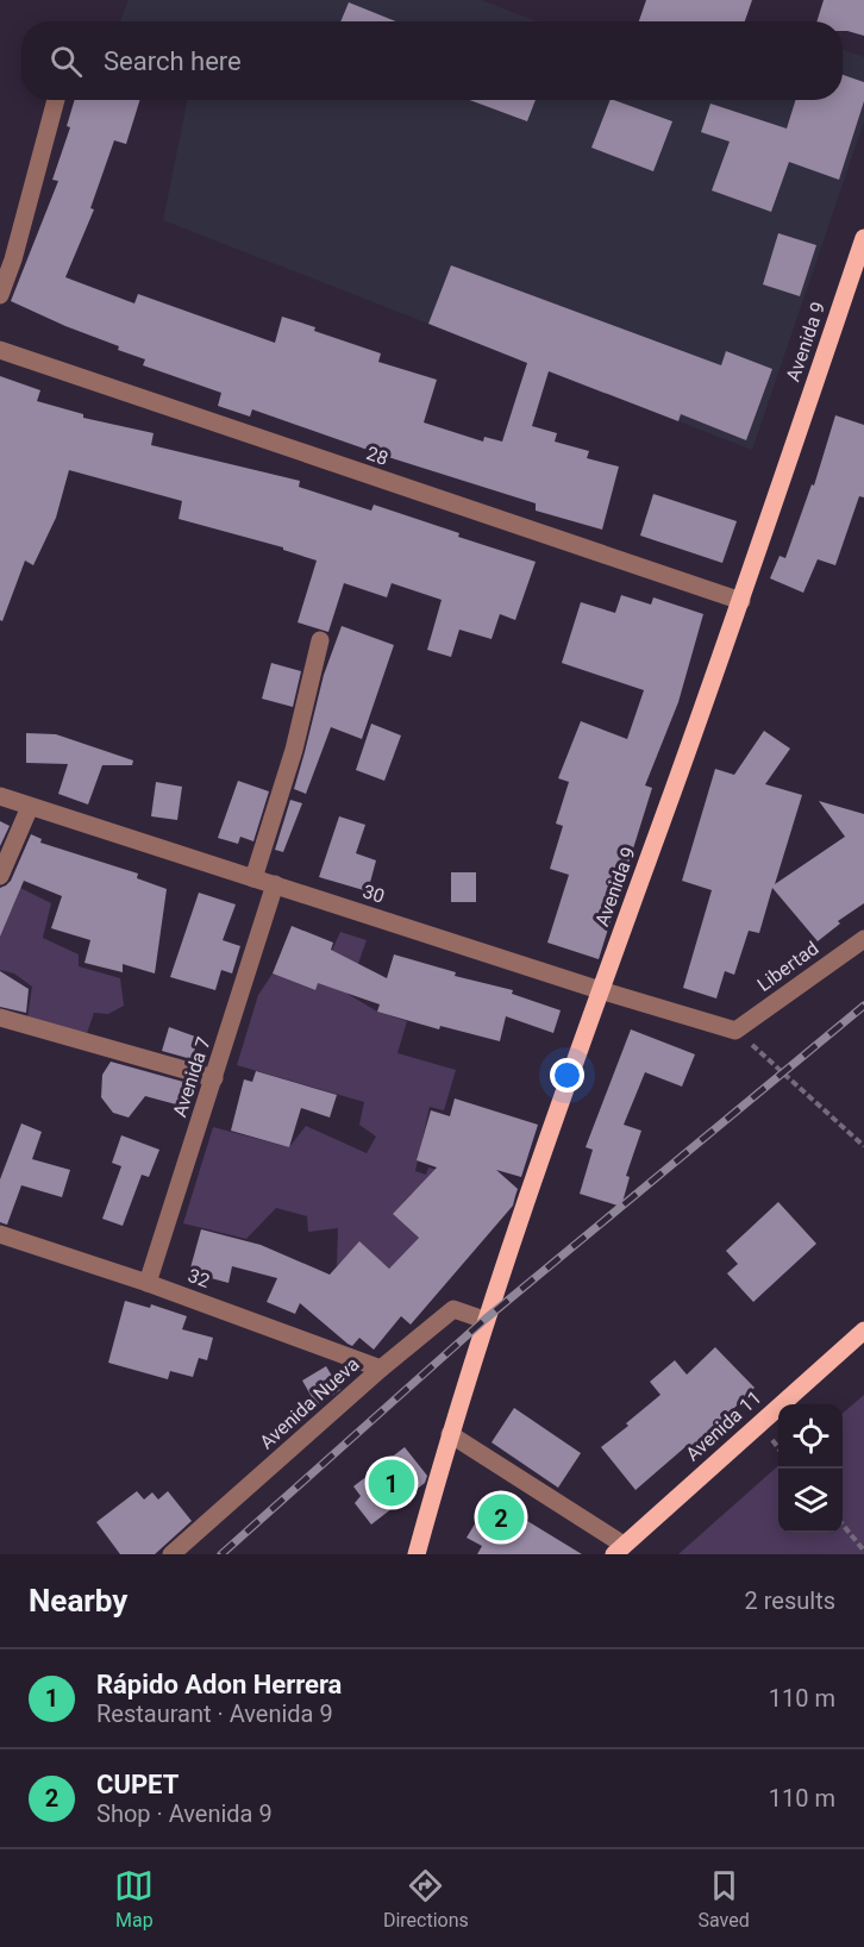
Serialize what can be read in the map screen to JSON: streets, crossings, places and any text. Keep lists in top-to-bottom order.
{
  "streets": {
    "main road": ["Avenida 9", "Avenida 11"],
    "street": [
      "28",
      "30",
      "Libertad",
      "Avenida 7",
      "32",
      "Avenida Nueva"
    ]
  },
  "crossings": [
    ["Avenida 9", "28"],
    ["Avenida 9", "30"],
    ["Avenida 9", "Avenida Nueva"],
    ["30", "Libertad"],
    ["30", "Avenida 7"],
    ["Avenida 7", "32"],
    ["32", "Avenida Nueva"]
  ],
  "page": {
    "search": "Search here",
    "pins": ["1", "2"],
    "heading": ["Nearby", "2 results"],
    "list": [
      {
        "mark": "1",
        "name": "Rápido Adon Herrera",
        "note": "Restaurant · Avenida 9",
        "value": "110 m"
      },
      {
        "mark": "2",
        "name": "CUPET",
        "note": "Shop · Avenida 9",
        "value": "110 m"
      }
    ],
    "nav": ["Map", "Directions", "Saved"]
  }
}
